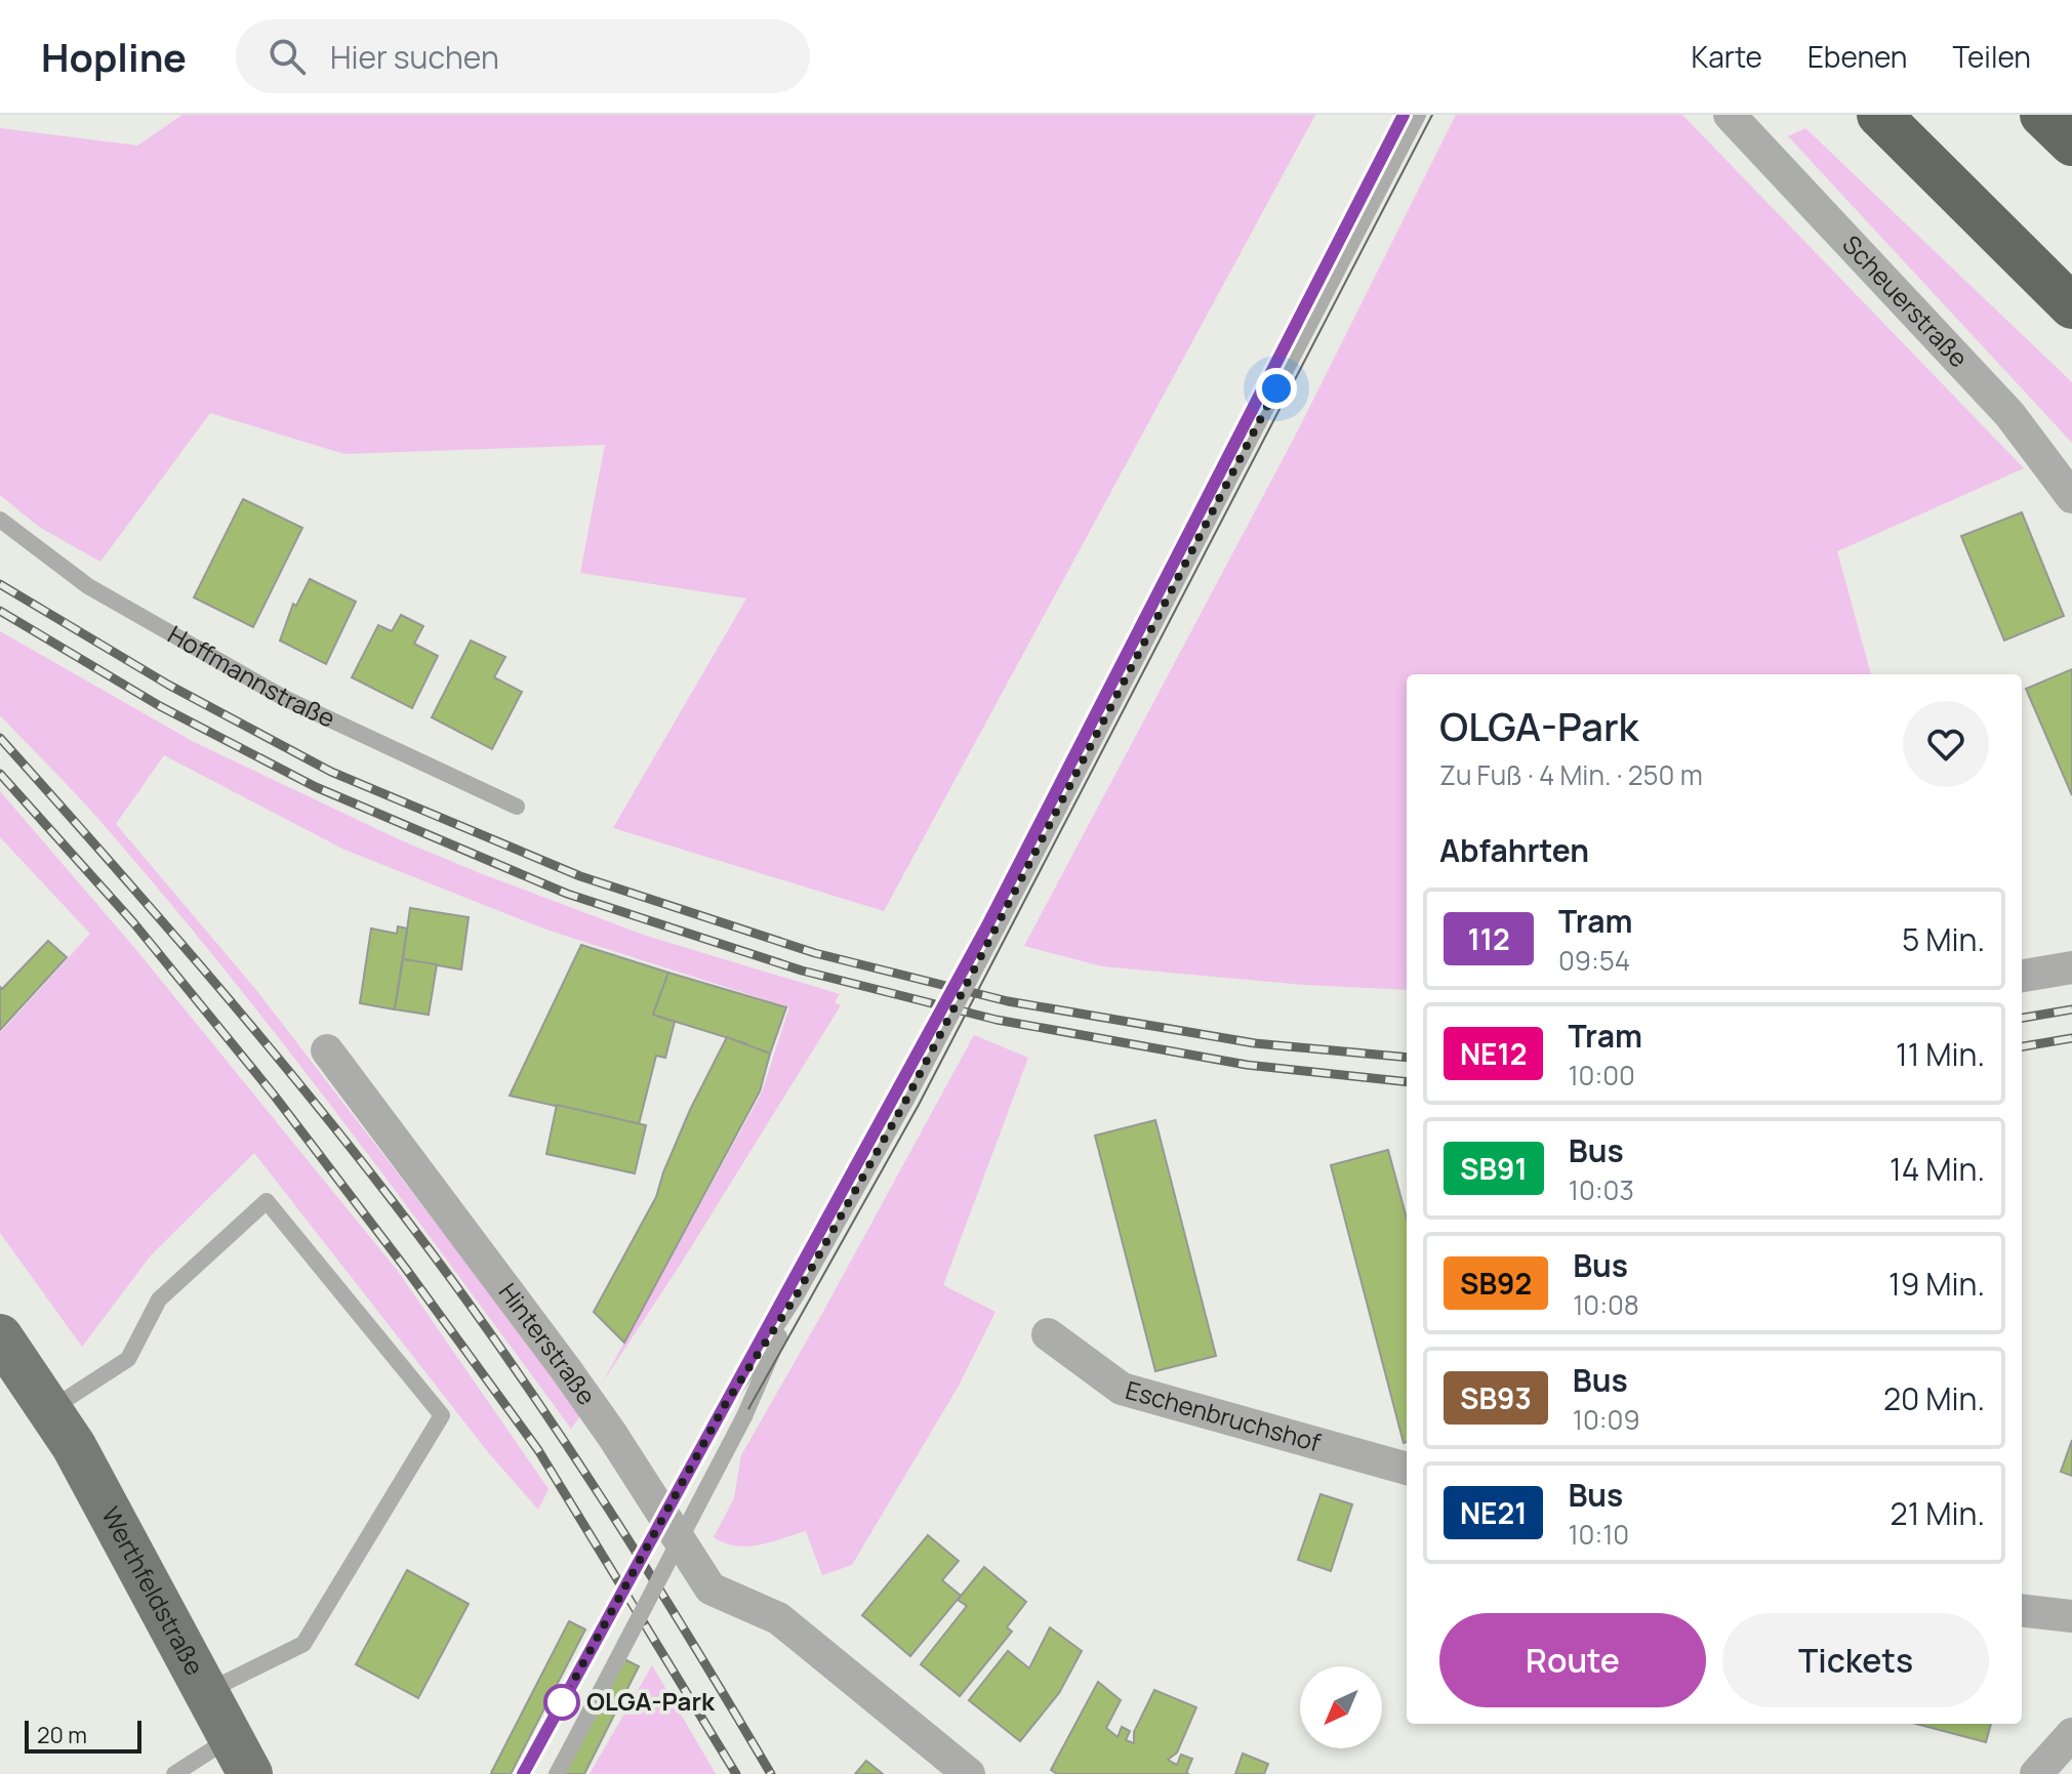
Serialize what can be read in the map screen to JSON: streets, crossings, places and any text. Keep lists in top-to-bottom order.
{
  "streets": {
    "main road": ["Werthfeldstraße"],
    "street": ["Scheuerstraße", "Hinterstraße", "Eschenbruchshof"],
    "lane": ["Hoffmannstraße"]
  },
  "places": ["OLGA-Park"],
  "lines": ["tram line 112"],
  "scale_bar": "20 m",
  "north": "bottom left",
  "page": {
    "header": "Hopline",
    "search": "Hier suchen",
    "nav": ["Karte", "Ebenen", "Teilen"],
    "heading": [
      ["OLGA-Park", "Zu Fuß · 4 Min. · 250 m"],
      "Abfahrten"
    ],
    "list": [
      {
        "mark": "112",
        "name": "Tram",
        "note": "09:54",
        "value": "5 Min."
      },
      {
        "mark": "NE12",
        "name": "Tram",
        "note": "10:00",
        "value": "11 Min."
      },
      {
        "mark": "SB91",
        "name": "Bus",
        "note": "10:03",
        "value": "14 Min."
      },
      {
        "mark": "SB92",
        "name": "Bus",
        "note": "10:08",
        "value": "19 Min."
      },
      {
        "mark": "SB93",
        "name": "Bus",
        "note": "10:09",
        "value": "20 Min."
      },
      {
        "mark": "NE21",
        "name": "Bus",
        "note": "10:10",
        "value": "21 Min."
      }
    ],
    "buttons": ["Route", "Tickets"],
    "scale": "20 m"
  }
}
